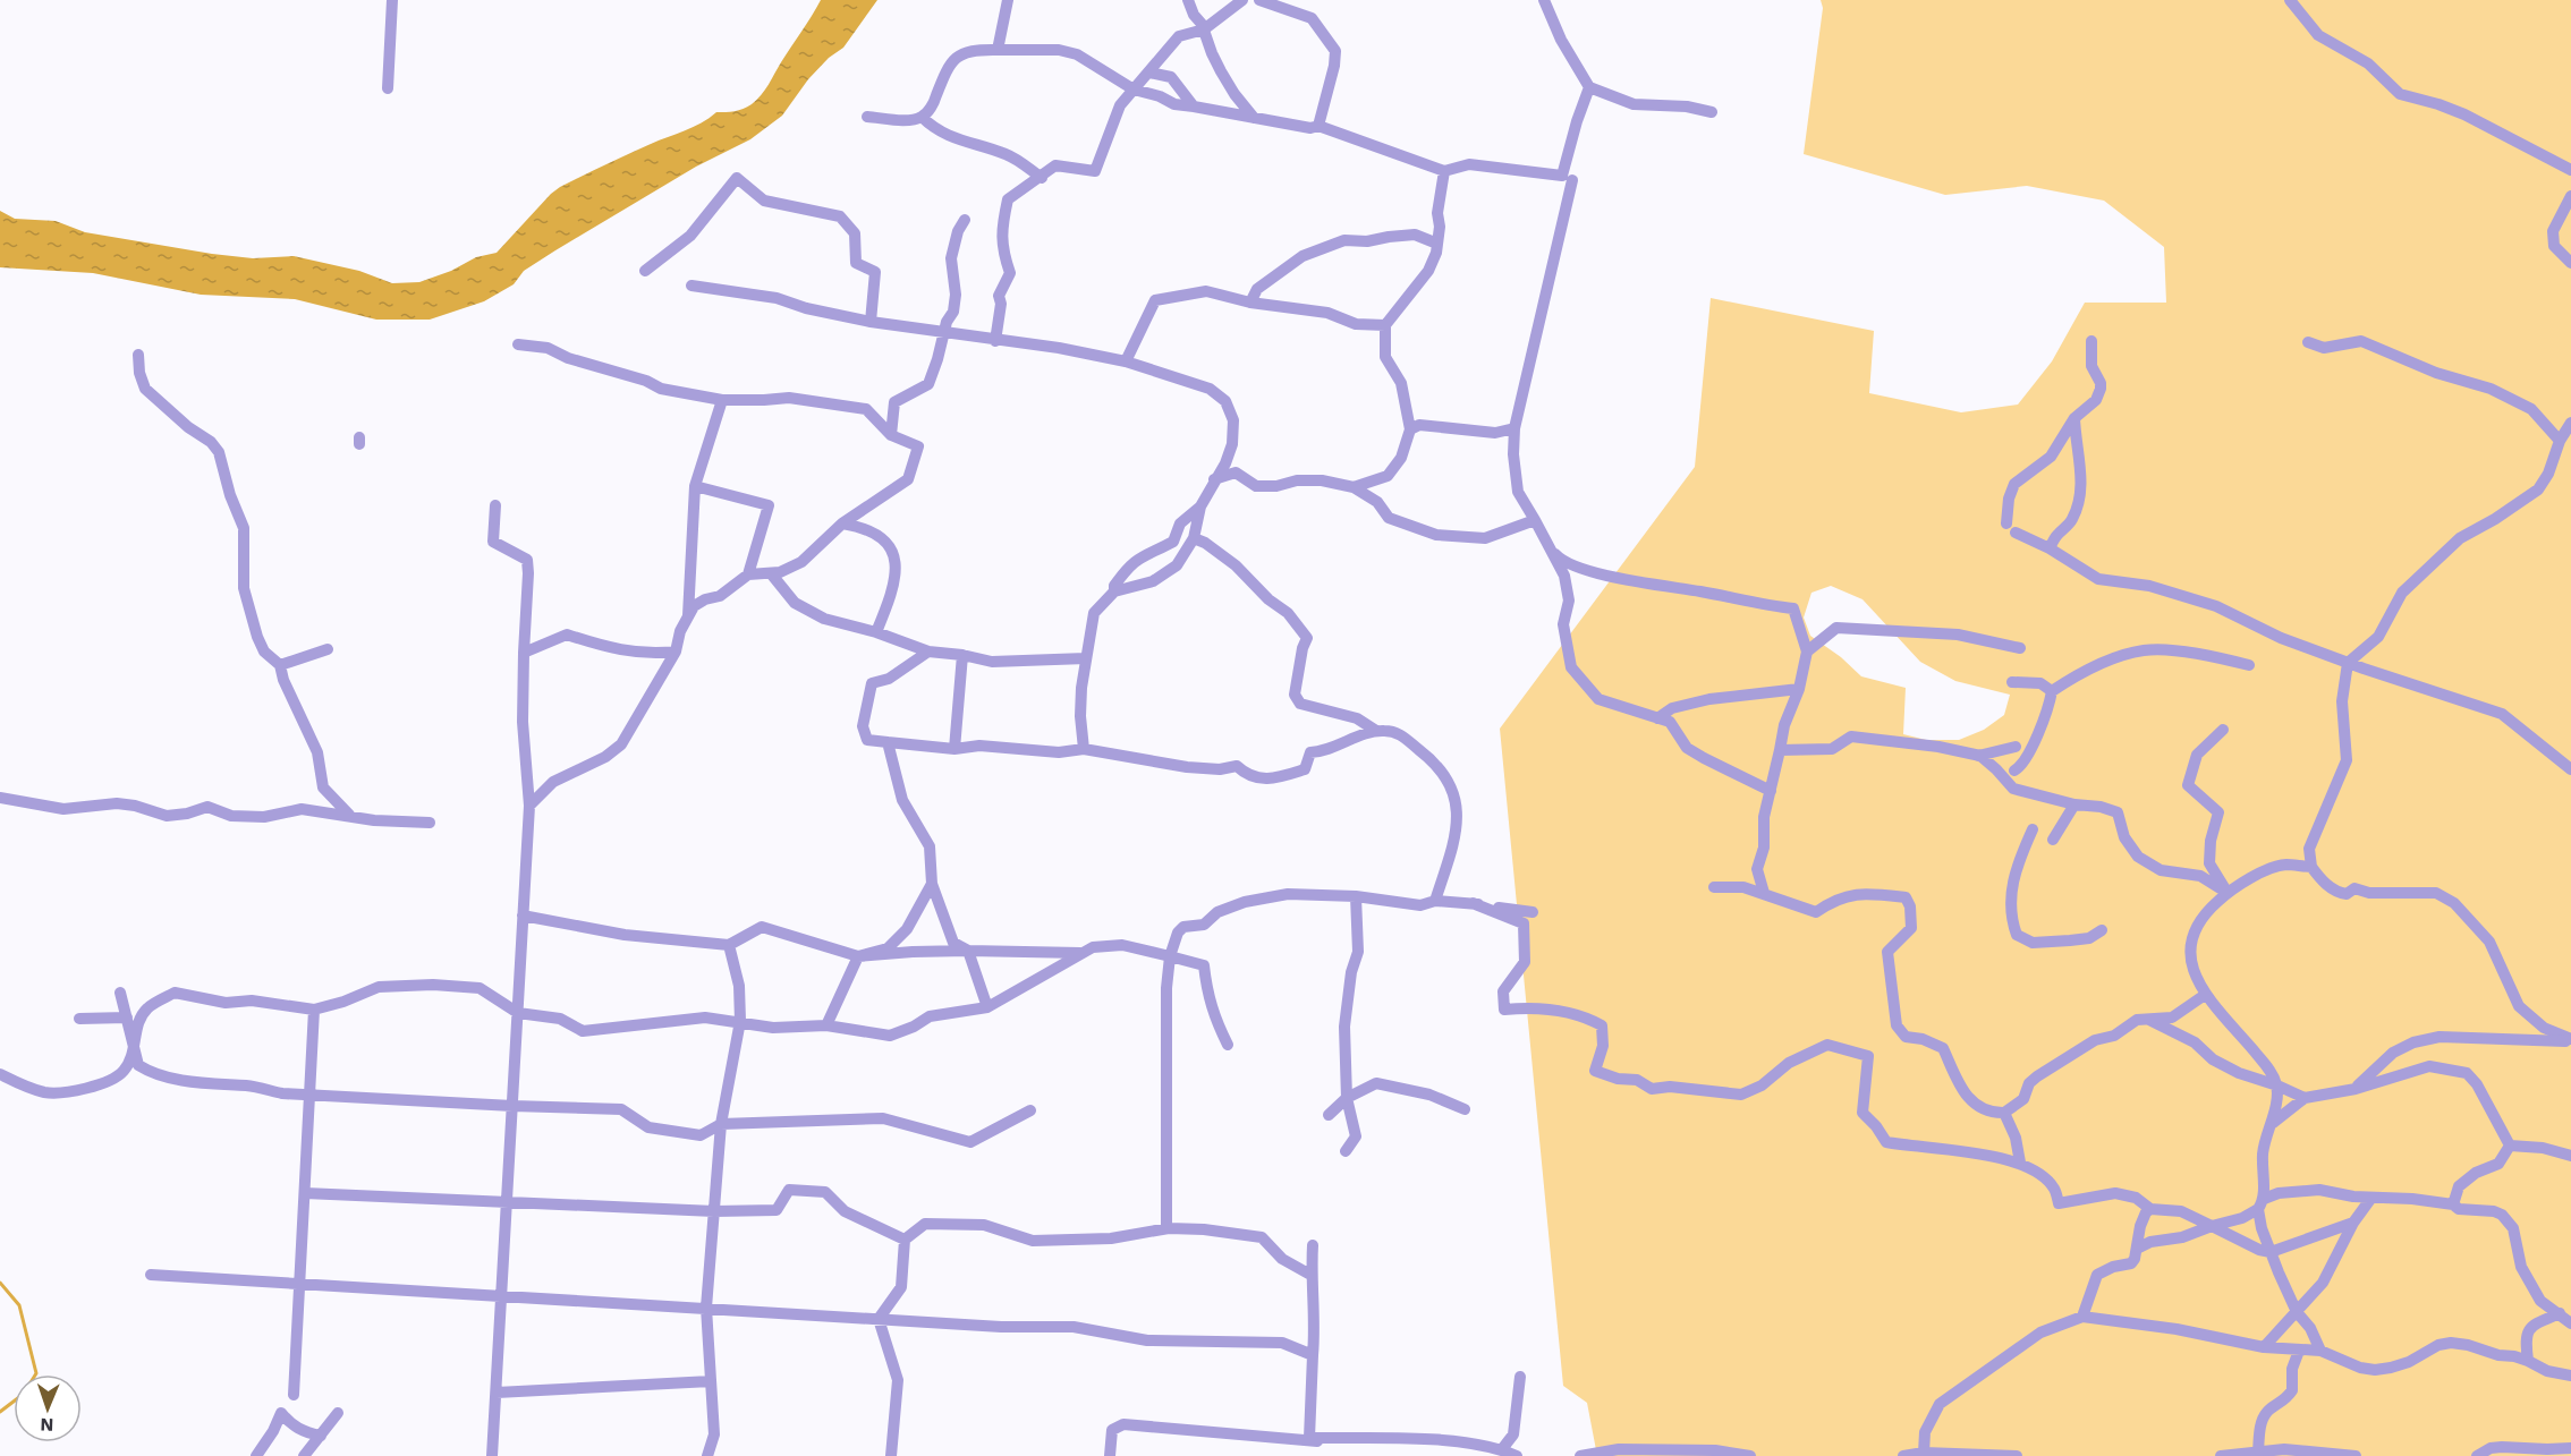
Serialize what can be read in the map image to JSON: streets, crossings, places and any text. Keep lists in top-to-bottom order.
{
  "north": "bottom"
}
